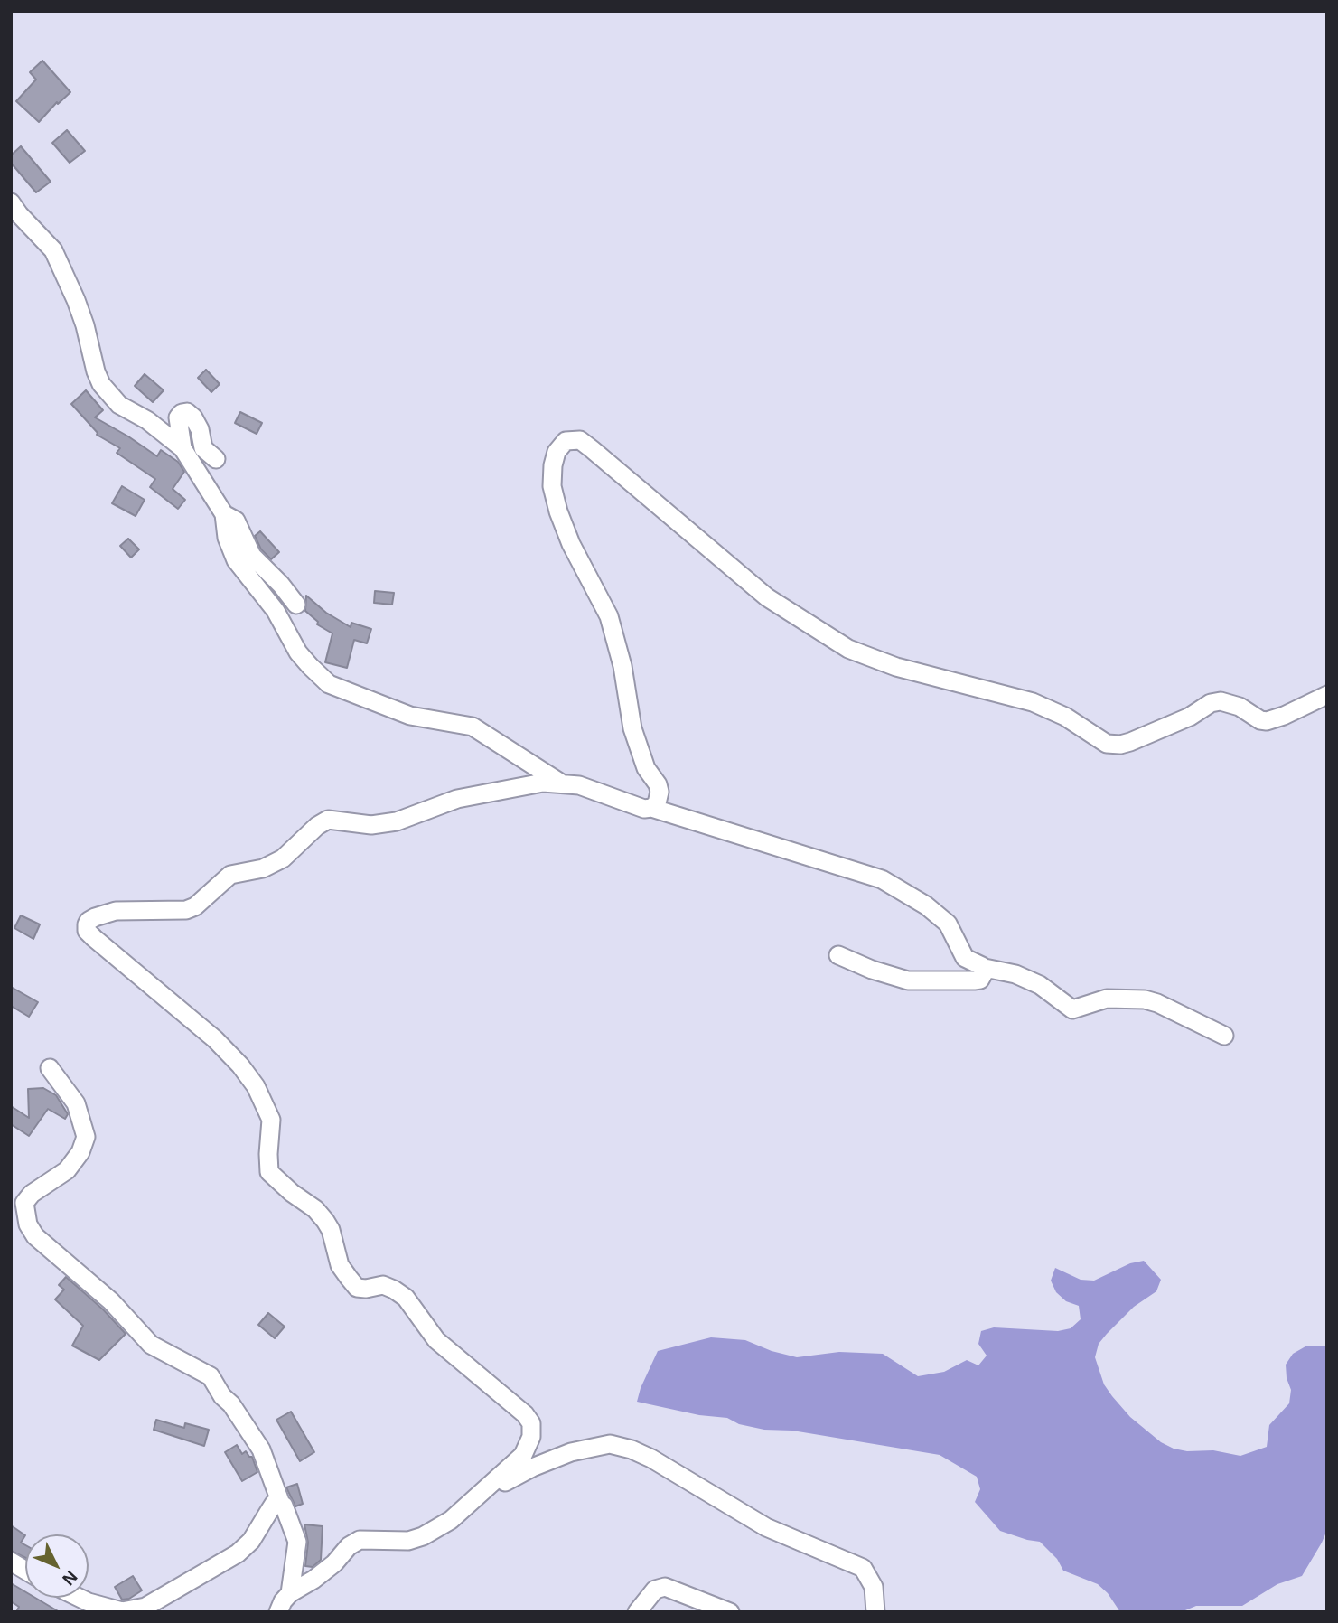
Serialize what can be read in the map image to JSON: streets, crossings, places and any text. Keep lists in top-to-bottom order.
{
  "north": "bottom right"
}
